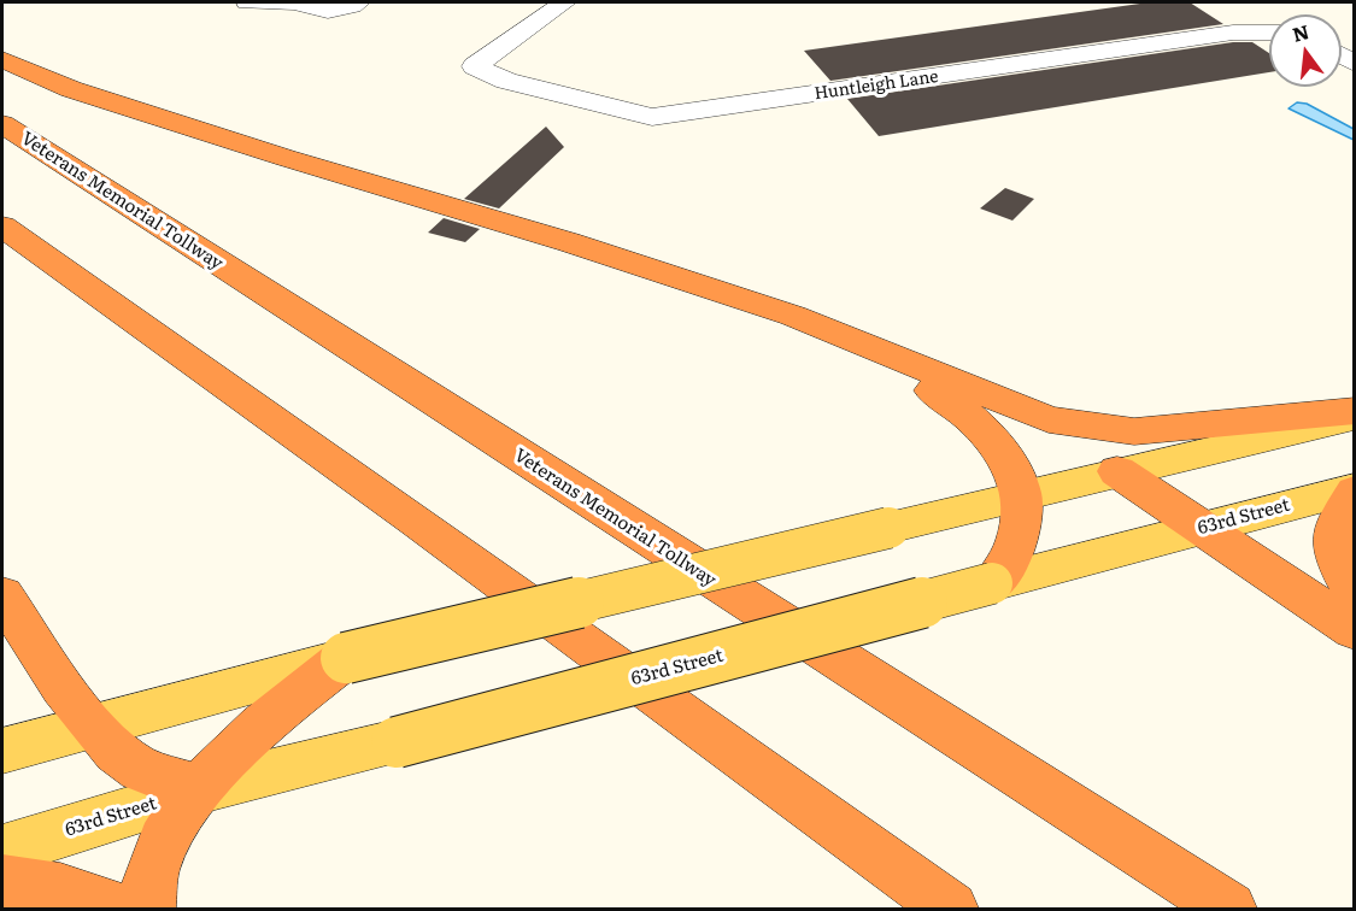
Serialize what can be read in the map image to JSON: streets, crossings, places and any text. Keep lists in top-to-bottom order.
{
  "streets": {
    "highway": ["Veterans Memorial Tollway"],
    "main road": ["63rd Street"],
    "street": ["Huntleigh Lane"]
  },
  "north": "top"
}
